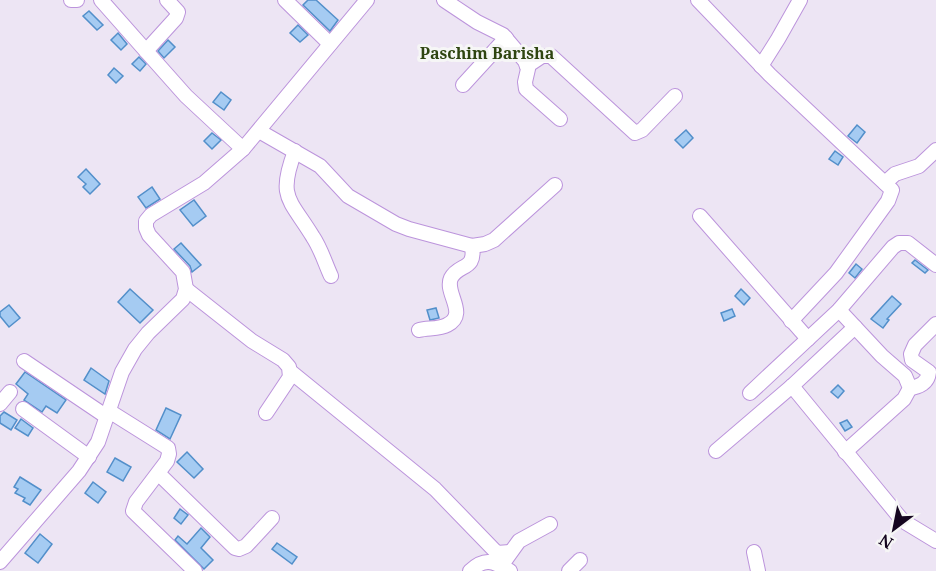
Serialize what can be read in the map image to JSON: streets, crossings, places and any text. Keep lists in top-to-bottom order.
{
  "districts": ["Paschim Barisha"],
  "north": "bottom left"
}
